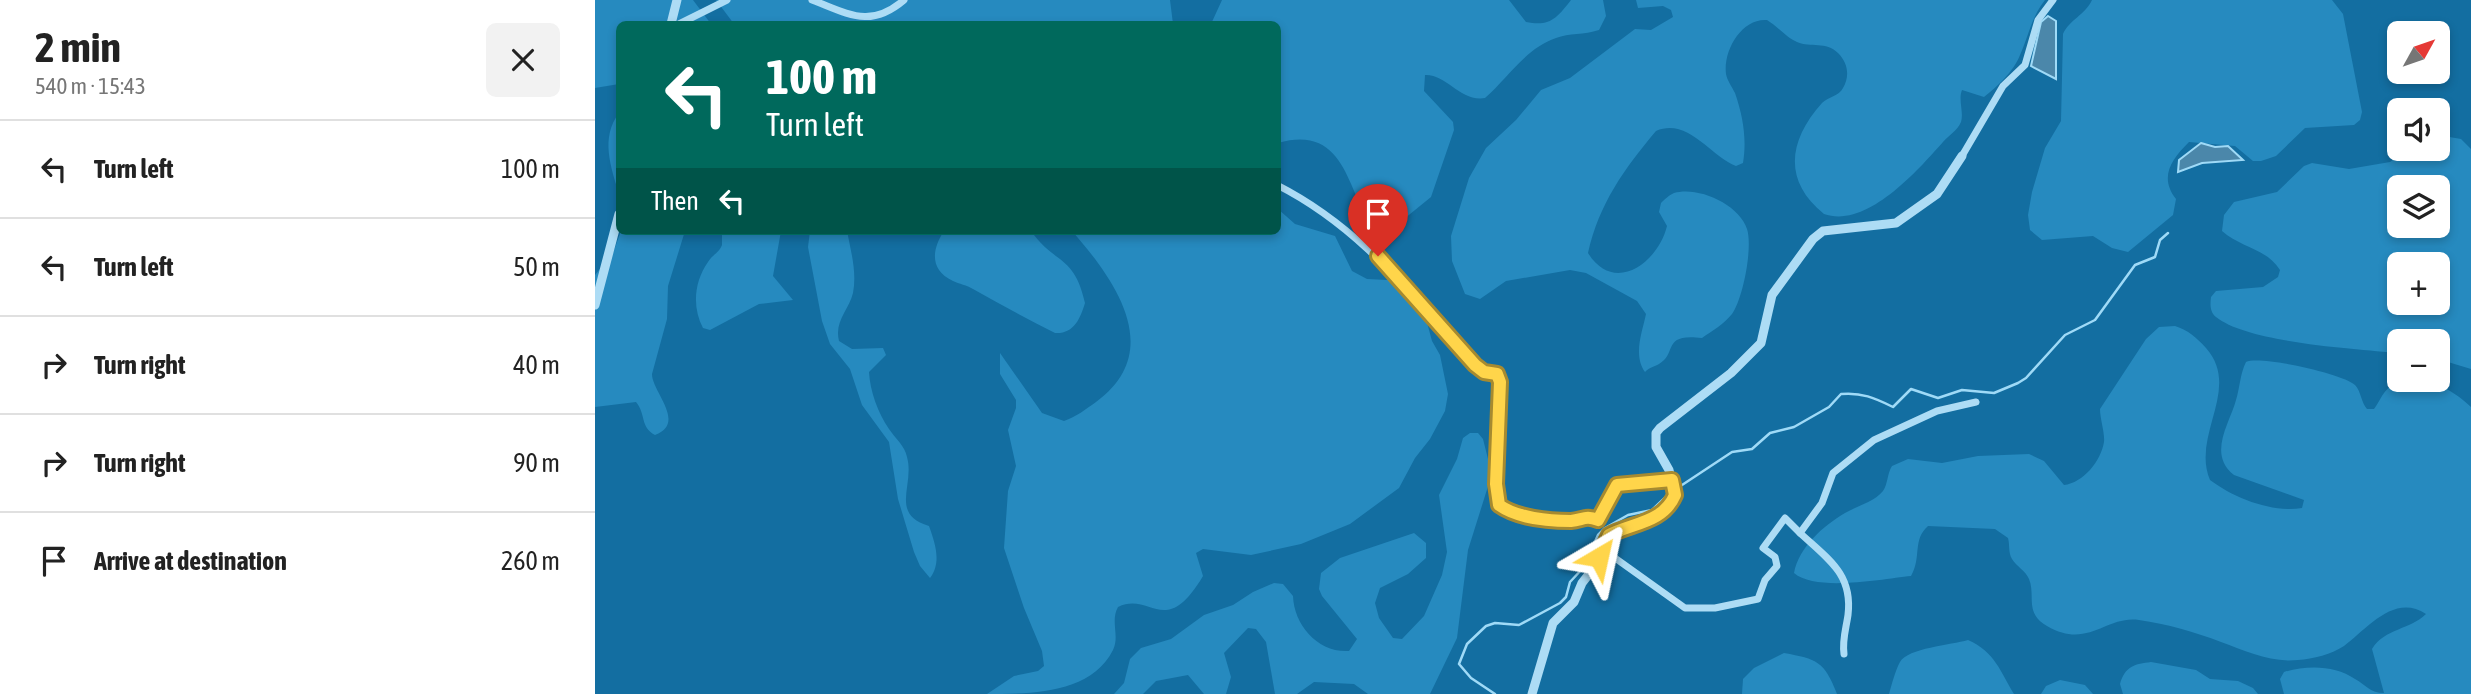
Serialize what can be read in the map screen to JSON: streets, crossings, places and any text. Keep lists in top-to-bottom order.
{
  "north": "top right",
  "page": {
    "heading": ["2 min", "540 m · 15:43"],
    "map_buttons": ["+", "−"],
    "turn": ["100 m", "Turn left"],
    "list": [
      {
        "name": "Turn left",
        "value": "100 m"
      },
      {
        "name": "Turn left",
        "value": "50 m"
      },
      {
        "name": "Turn right",
        "value": "40 m"
      },
      {
        "name": "Turn right",
        "value": "90 m"
      },
      {
        "name": "Arrive at destination",
        "value": "260 m"
      }
    ],
    "then": "Then"
  }
}
